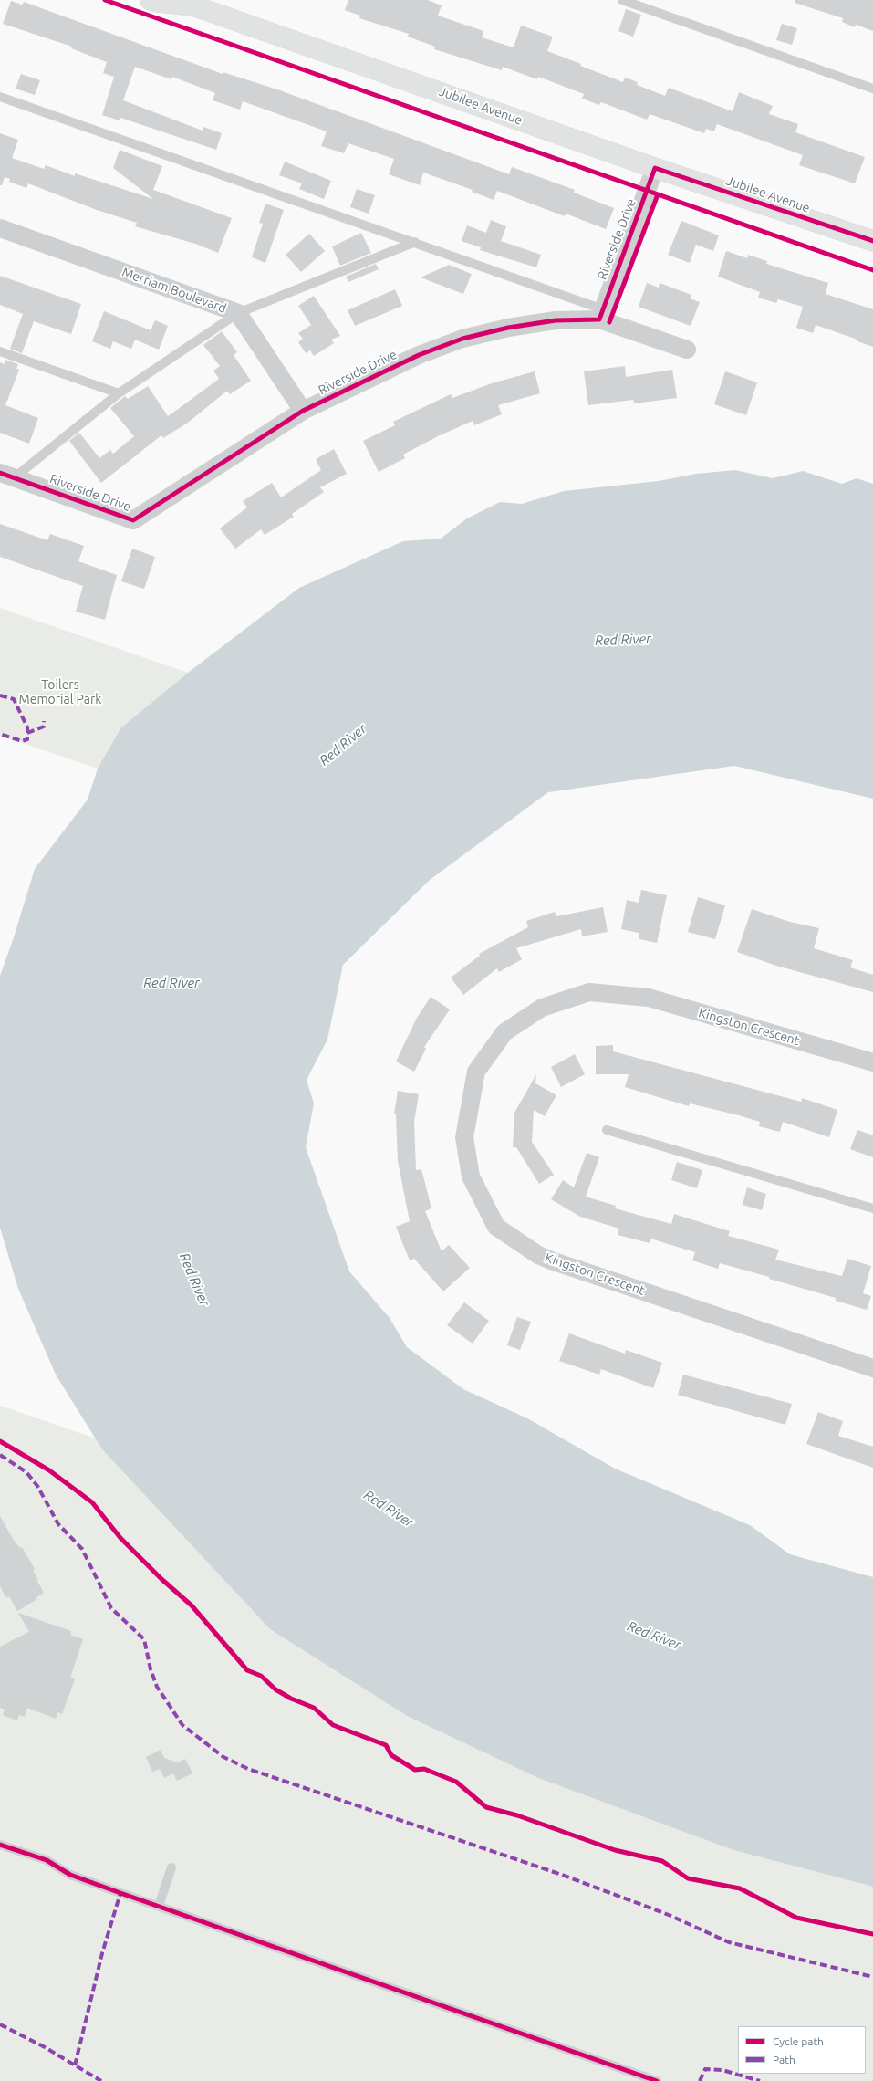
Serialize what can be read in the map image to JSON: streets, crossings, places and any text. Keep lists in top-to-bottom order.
{
  "streets": {
    "main road": ["Jubilee Avenue"],
    "street": ["Riverside Drive", "Merriam Boulevard", "Kingston Crescent"]
  },
  "crossings": [
    ["Jubilee Avenue", "Riverside Drive"],
    ["Riverside Drive", "Merriam Boulevard"]
  ],
  "water": ["Red River"],
  "parks": ["Toilers Memorial Park"],
  "legend": ["Cycle path", "Path"]
}
